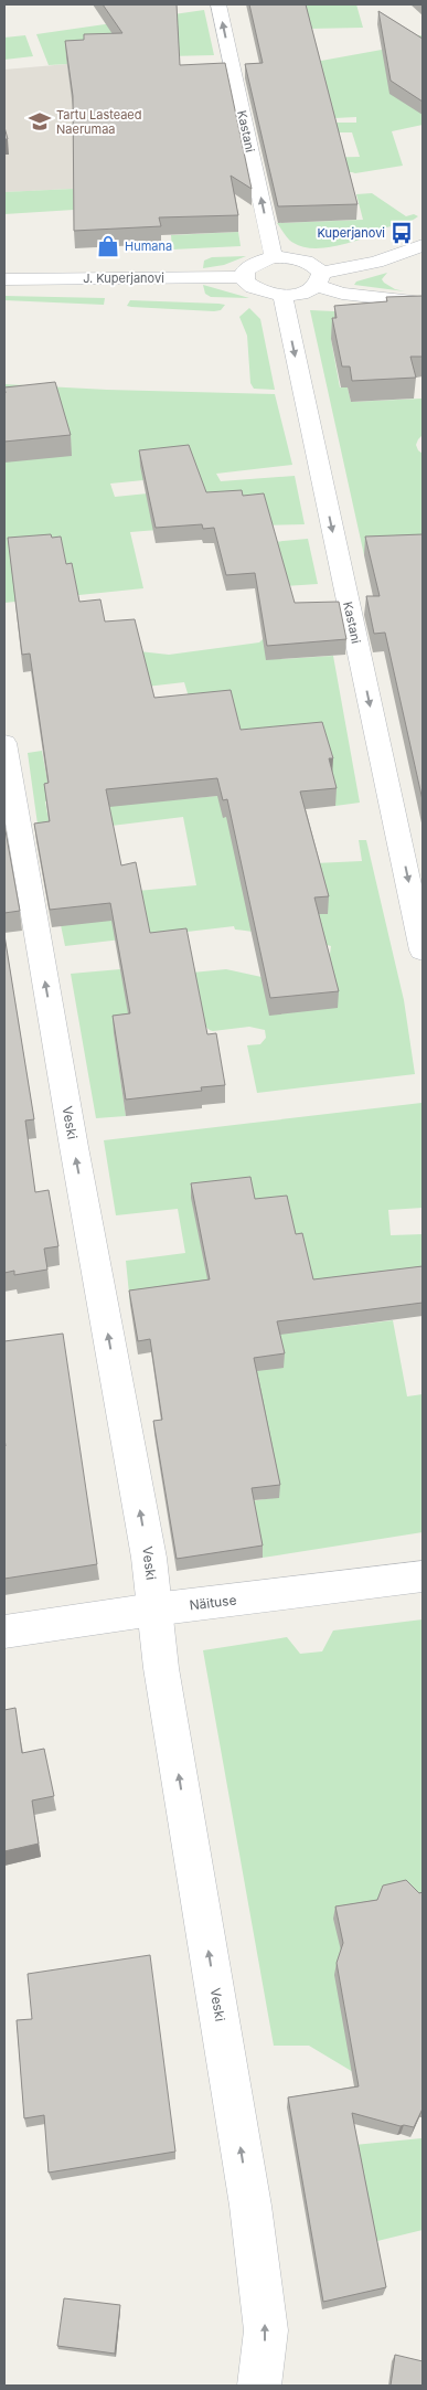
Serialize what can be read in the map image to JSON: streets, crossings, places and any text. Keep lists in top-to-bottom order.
{
  "streets": {
    "street": [
      "Kastani",
      "J. Kuperjanovi",
      "Veski",
      "Näituse"
    ]
  },
  "crossings": [
    ["Veski", "Näituse"]
  ],
  "one_way": ["Veski"],
  "places": {
    "school or university": ["Tartu Lasteaed Naerumaa"],
    "bus stop": ["Kuperjanovi"],
    "shop": ["Humana"]
  }
}
